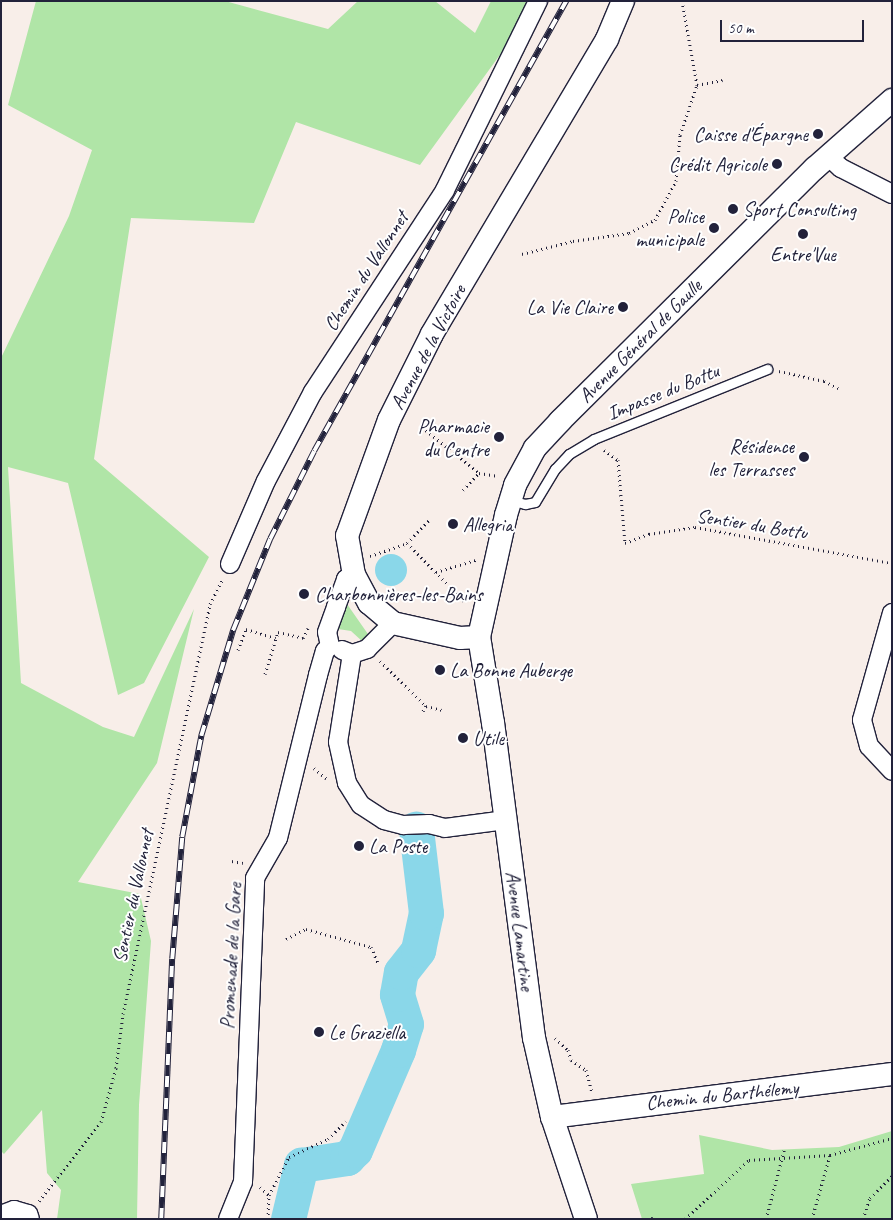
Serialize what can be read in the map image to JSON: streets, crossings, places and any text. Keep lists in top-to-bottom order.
{
  "streets": {
    "street": [
      "Chemin du Vallonnet",
      "Avenue Général de Gaulle",
      "Avenue de la Victoire",
      "Avenue Lamartine",
      "Promenade de la Gare",
      "Chemin du Barthélemy"
    ],
    "lane": ["Impasse du Bottu"],
    "path": ["Sentier du Bottu", "Sentier du Vallonnet"]
  },
  "crossings": [
    ["Chemin du Vallonnet", "Sentier du Vallonnet"],
    ["Avenue Général de Gaulle", "Avenue de la Victoire"],
    ["Avenue Général de Gaulle", "Impasse du Bottu"],
    ["Avenue Général de Gaulle", "Avenue Lamartine"],
    ["Avenue de la Victoire", "Avenue Lamartine"],
    ["Avenue Lamartine", "Chemin du Barthélemy"]
  ],
  "places": [
    "Caisse d'Épargne",
    "Crédit Agricole",
    "Sport Consulting",
    "Police municipale",
    "Entre'Vue",
    "La Vie Claire",
    "Pharmacie du Centre",
    "Résidence les Terrasses",
    "Allegria",
    "Charbonnières-les-Bains",
    "La Bonne Auberge",
    "Utile",
    "La Poste",
    "Le Graziella"
  ],
  "scale_bar": "50 m"
}
